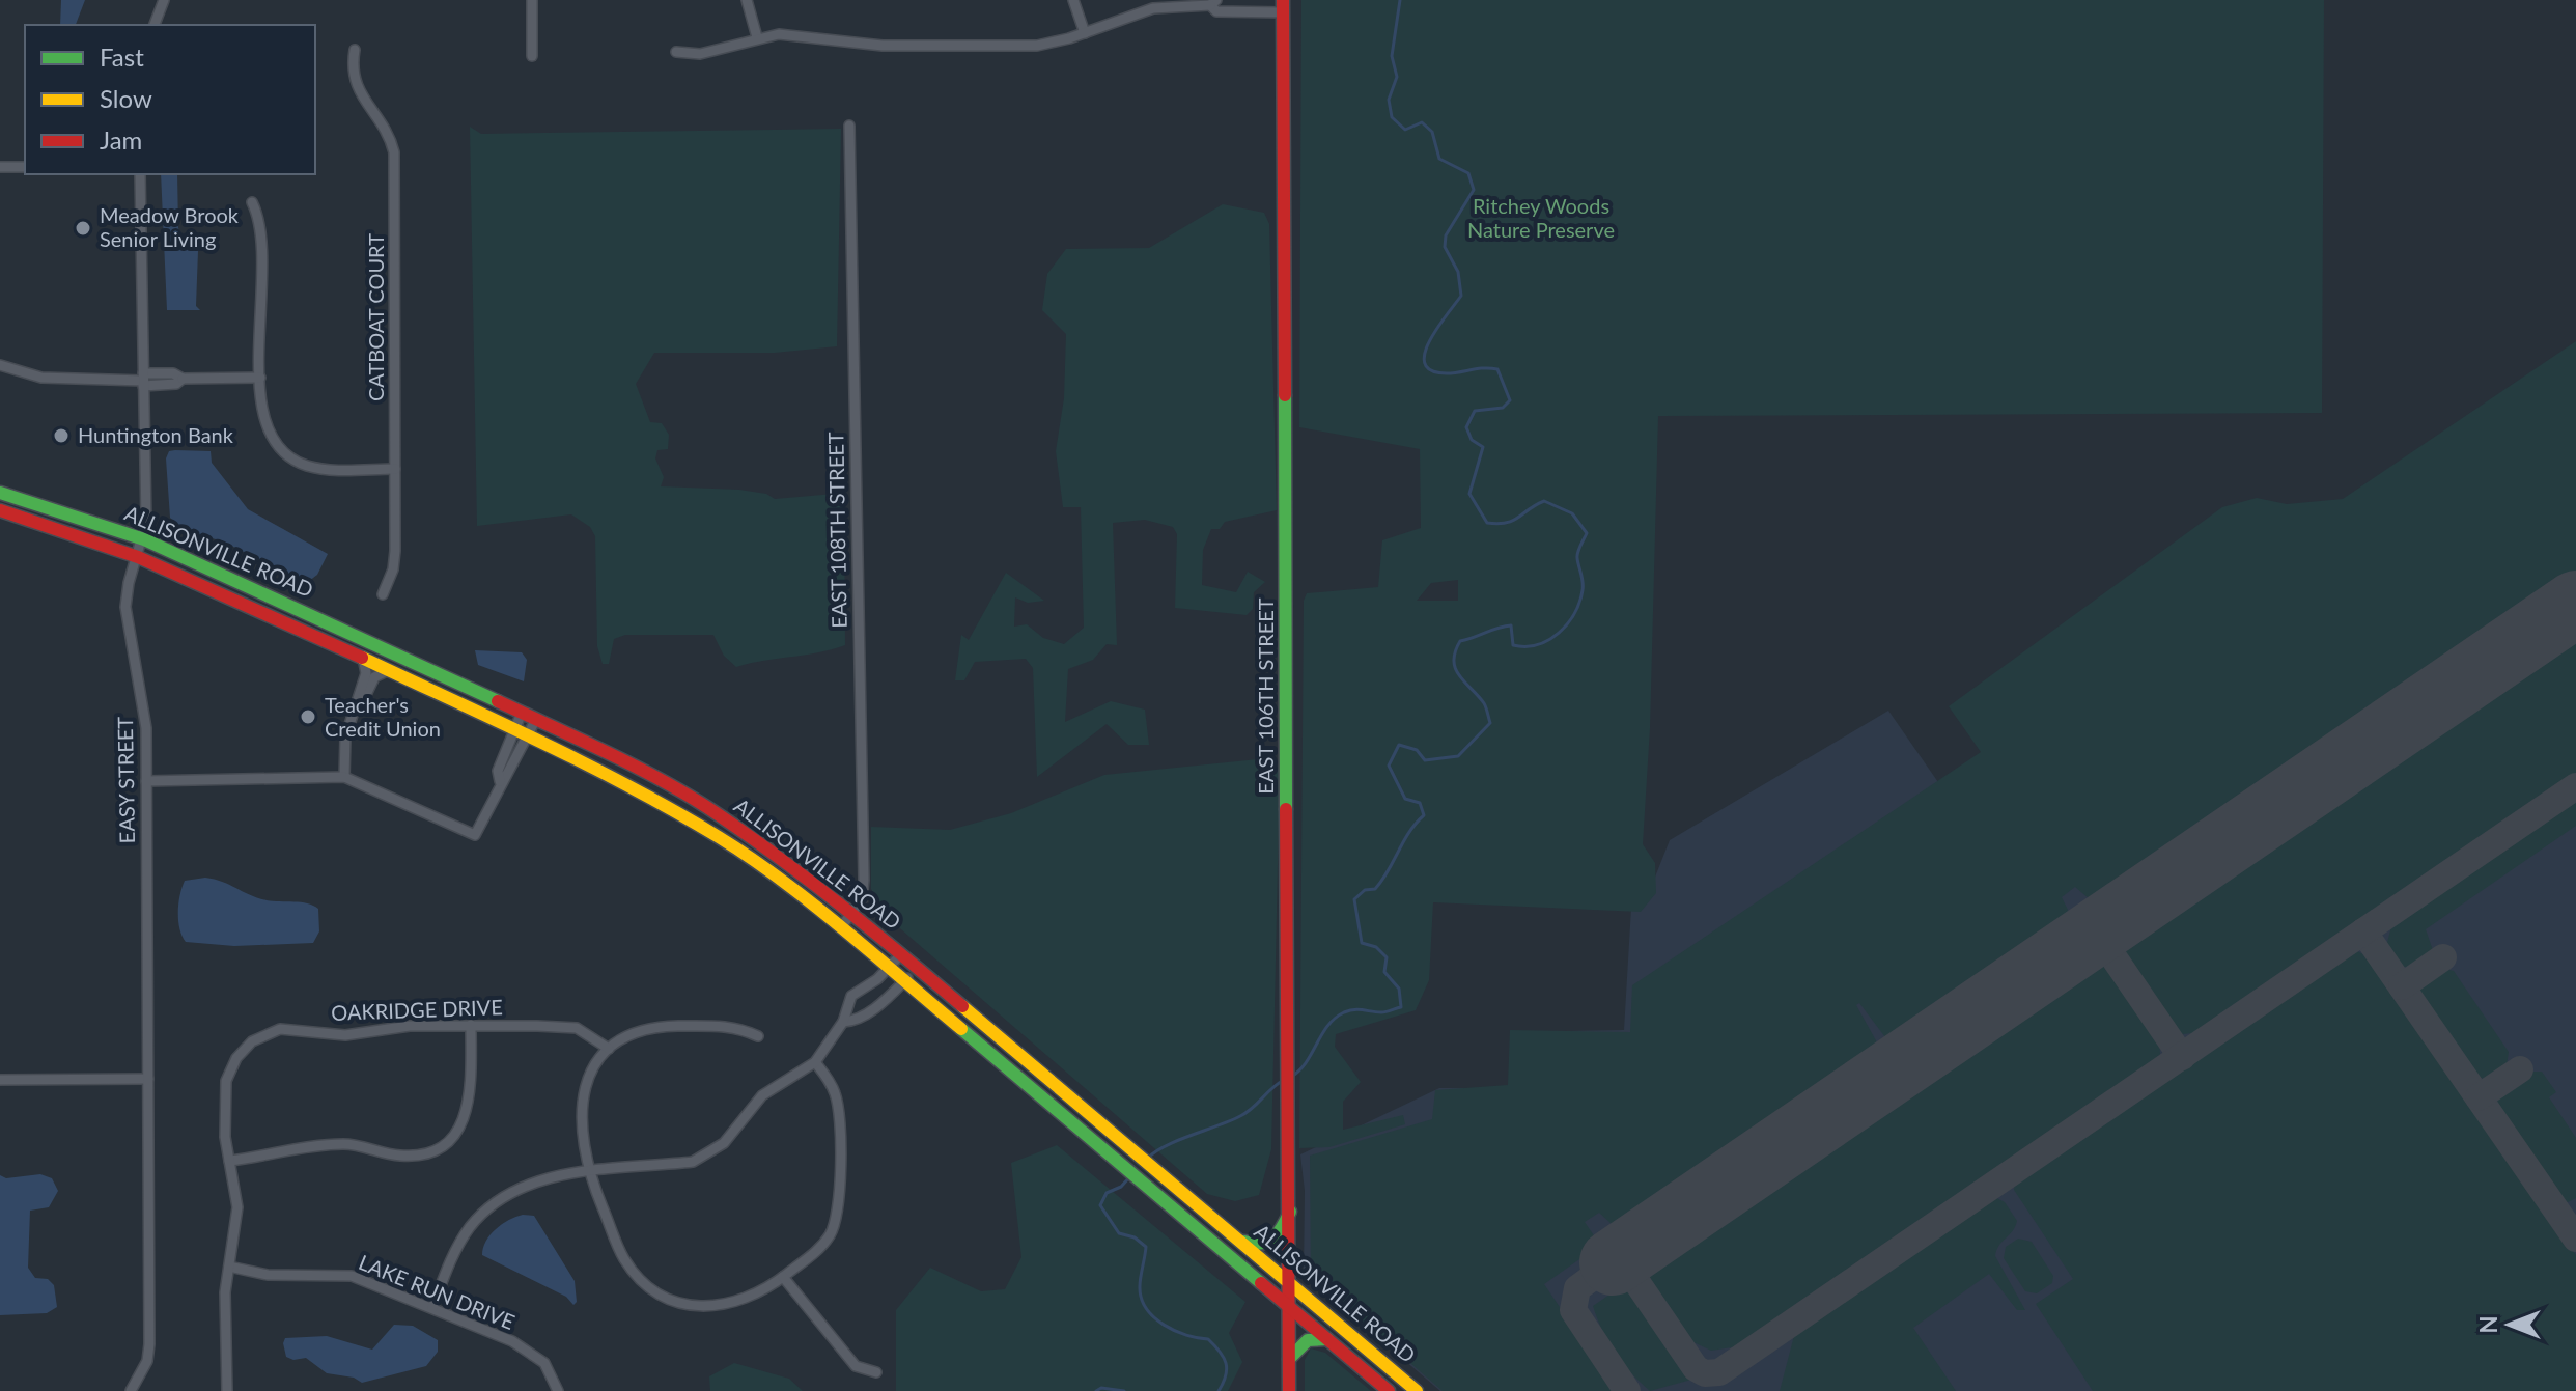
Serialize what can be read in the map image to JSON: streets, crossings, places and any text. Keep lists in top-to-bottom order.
{
  "streets": {
    "main road": ["ALLISONVILLE ROAD", "EAST 106TH STREET"],
    "street": [
      "CATBOAT COURT",
      "EAST 108TH STREET",
      "EASY STREET",
      "OAKRIDGE DRIVE",
      "LAKE RUN DRIVE"
    ]
  },
  "crossings": [
    ["EAST 108TH STREET", "ALLISONVILLE ROAD"],
    ["ALLISONVILLE ROAD", "EAST 106TH STREET"],
    ["ALLISONVILLE ROAD", "EASY STREET"],
    ["OAKRIDGE DRIVE", "LAKE RUN DRIVE"]
  ],
  "parks": ["Ritchey Woods Nature Preserve"],
  "places": ["Meadow Brook Senior Living", "Huntington Bank", "Teacher's Credit Union"],
  "legend": ["Fast", "Slow", "Jam"],
  "north": "left"
}
